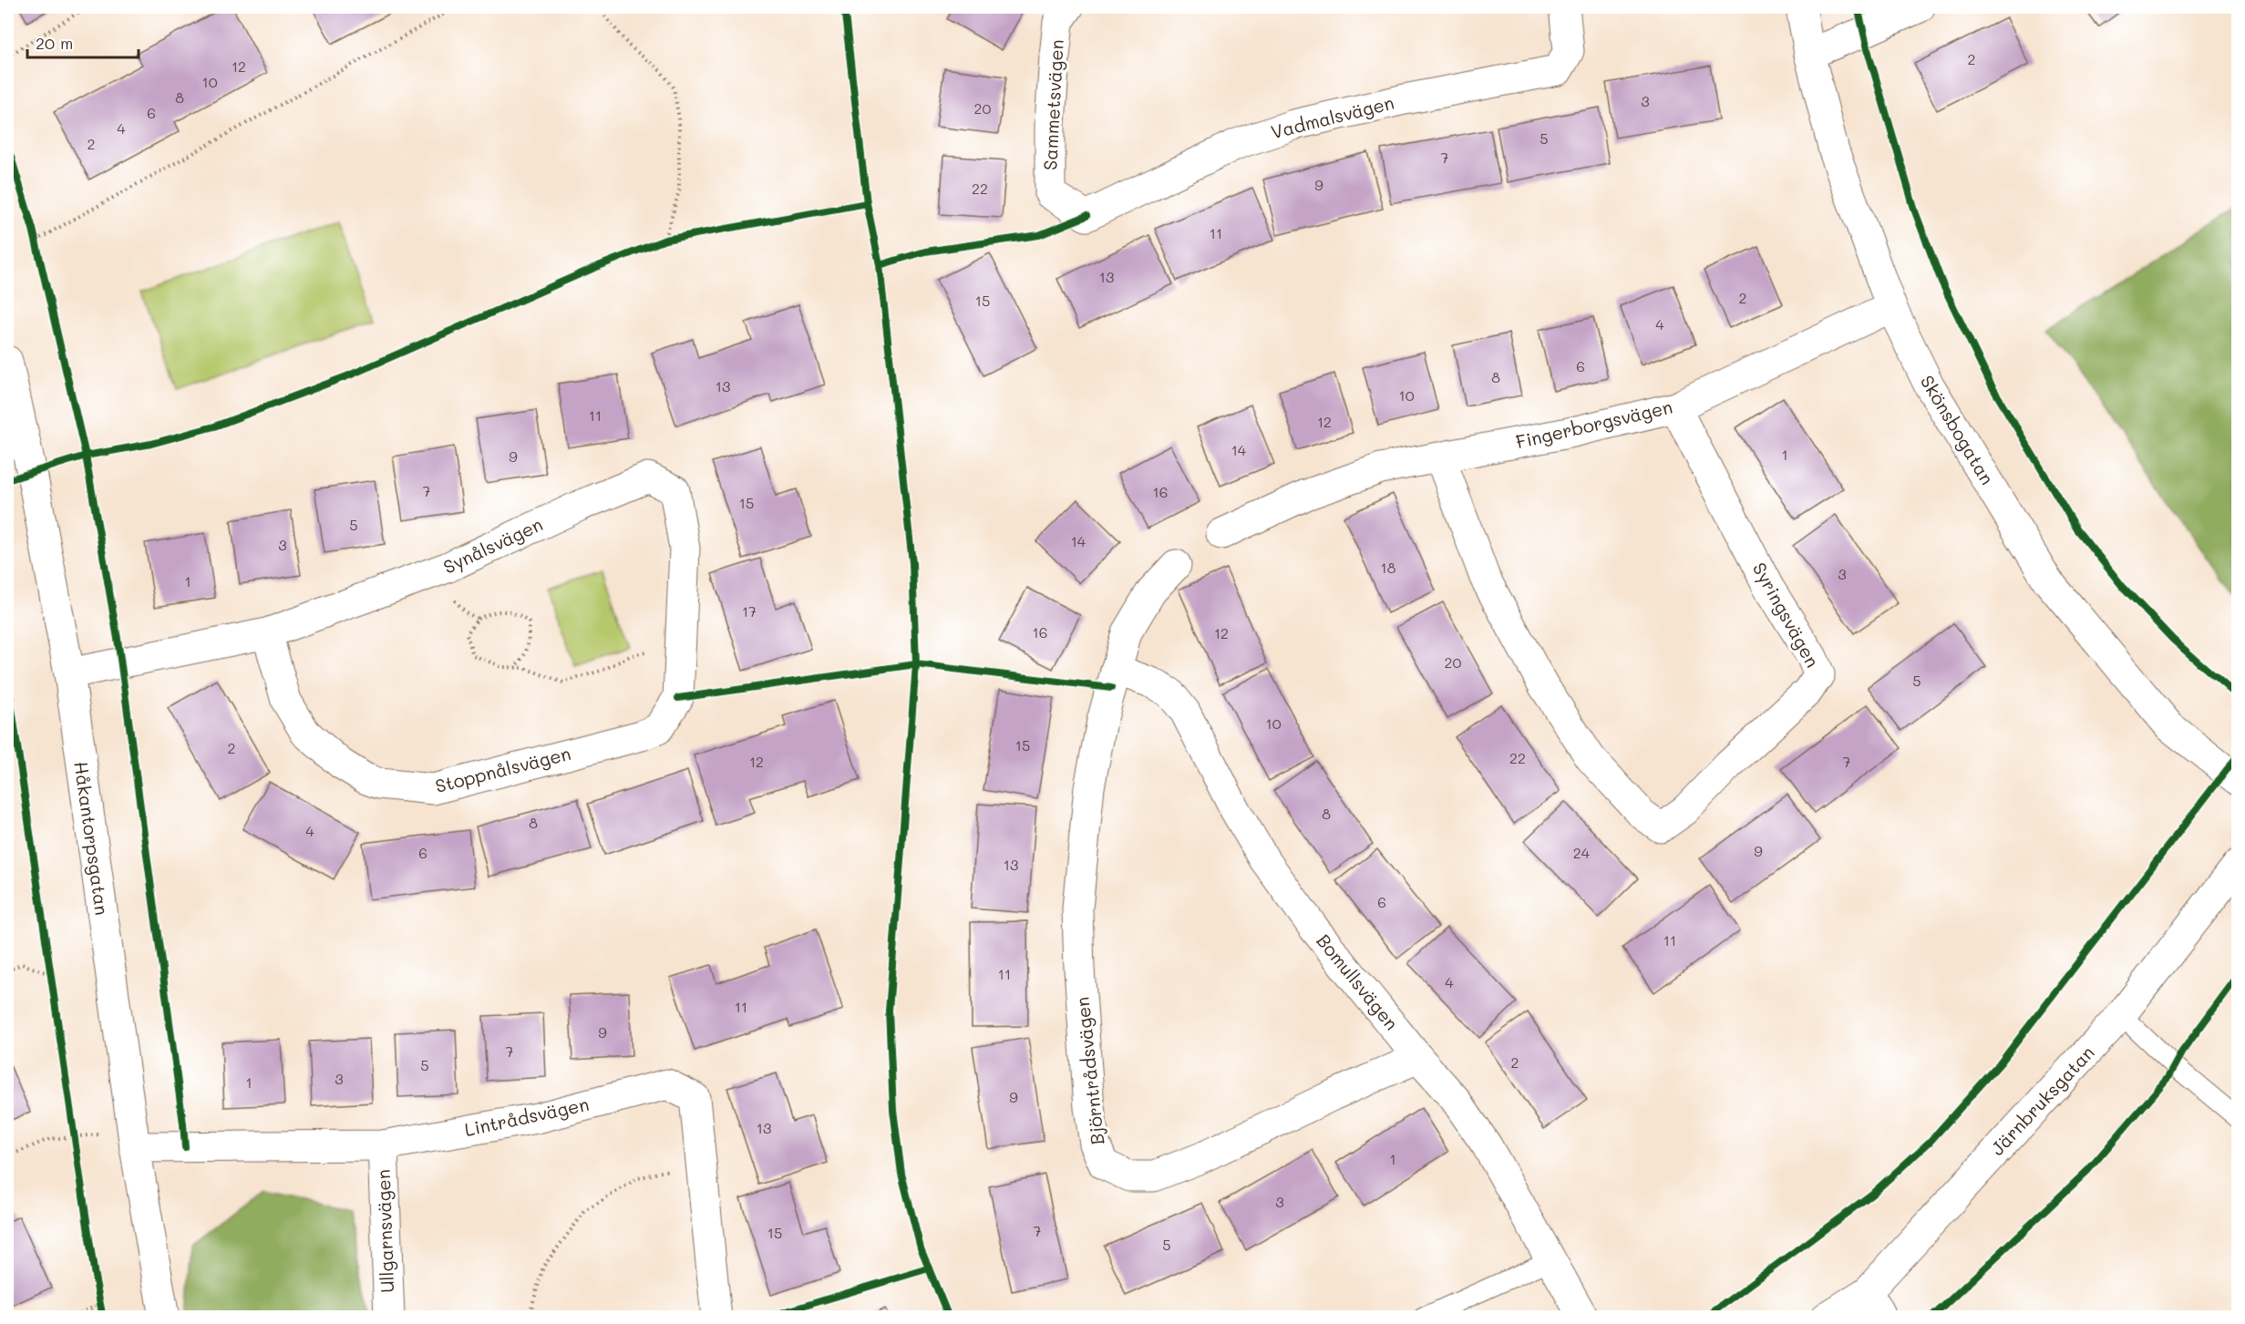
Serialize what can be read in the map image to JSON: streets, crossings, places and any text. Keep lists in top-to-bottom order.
{
  "streets": {
    "street": [
      "Sammetsvägen",
      "Vadmalsvägen",
      "Fingerborgsvägen",
      "Skönsbogatan",
      "Synålsvägen",
      "Syringsvägen",
      "Stoppnålsvägen",
      "Håkantorpsgatan",
      "Bomullsvägen",
      "Björntrådsvägen",
      "Järnbruksgatan",
      "Lintrådsvägen",
      "Ullgarnsvägen"
    ]
  },
  "crossings": [
    ["Sammetsvägen", "Vadmalsvägen"],
    ["Fingerborgsvägen", "Skönsbogatan"],
    ["Fingerborgsvägen", "Syringsvägen"],
    ["Synålsvägen", "Stoppnålsvägen"],
    ["Synålsvägen", "Håkantorpsgatan"],
    ["Håkantorpsgatan", "Lintrådsvägen"],
    ["Bomullsvägen", "Björntrådsvägen"],
    ["Lintrådsvägen", "Ullgarnsvägen"]
  ],
  "house_numbers": [
    "2",
    "12",
    "10",
    "8",
    "3",
    "20",
    "6",
    "4",
    "5",
    "2",
    "7",
    "9",
    "22",
    "11",
    "13",
    "2",
    "15",
    "4",
    "6",
    "8",
    "13",
    "10",
    "11",
    "12",
    "14",
    "1",
    "9",
    "7",
    "16",
    "15",
    "5",
    "14",
    "3",
    "18",
    "3",
    "1",
    "17",
    "16",
    "12",
    "20",
    "5",
    "10",
    "15",
    "2",
    "22",
    "12",
    "7",
    "8",
    "8",
    "4",
    "9",
    "6",
    "24",
    "13",
    "6",
    "11",
    "11",
    "4",
    "11",
    "9",
    "7",
    "2",
    "5",
    "3",
    "1",
    "9",
    "13",
    "1",
    "3",
    "7",
    "15",
    "5"
  ],
  "scale_bar": "20 m"
}
